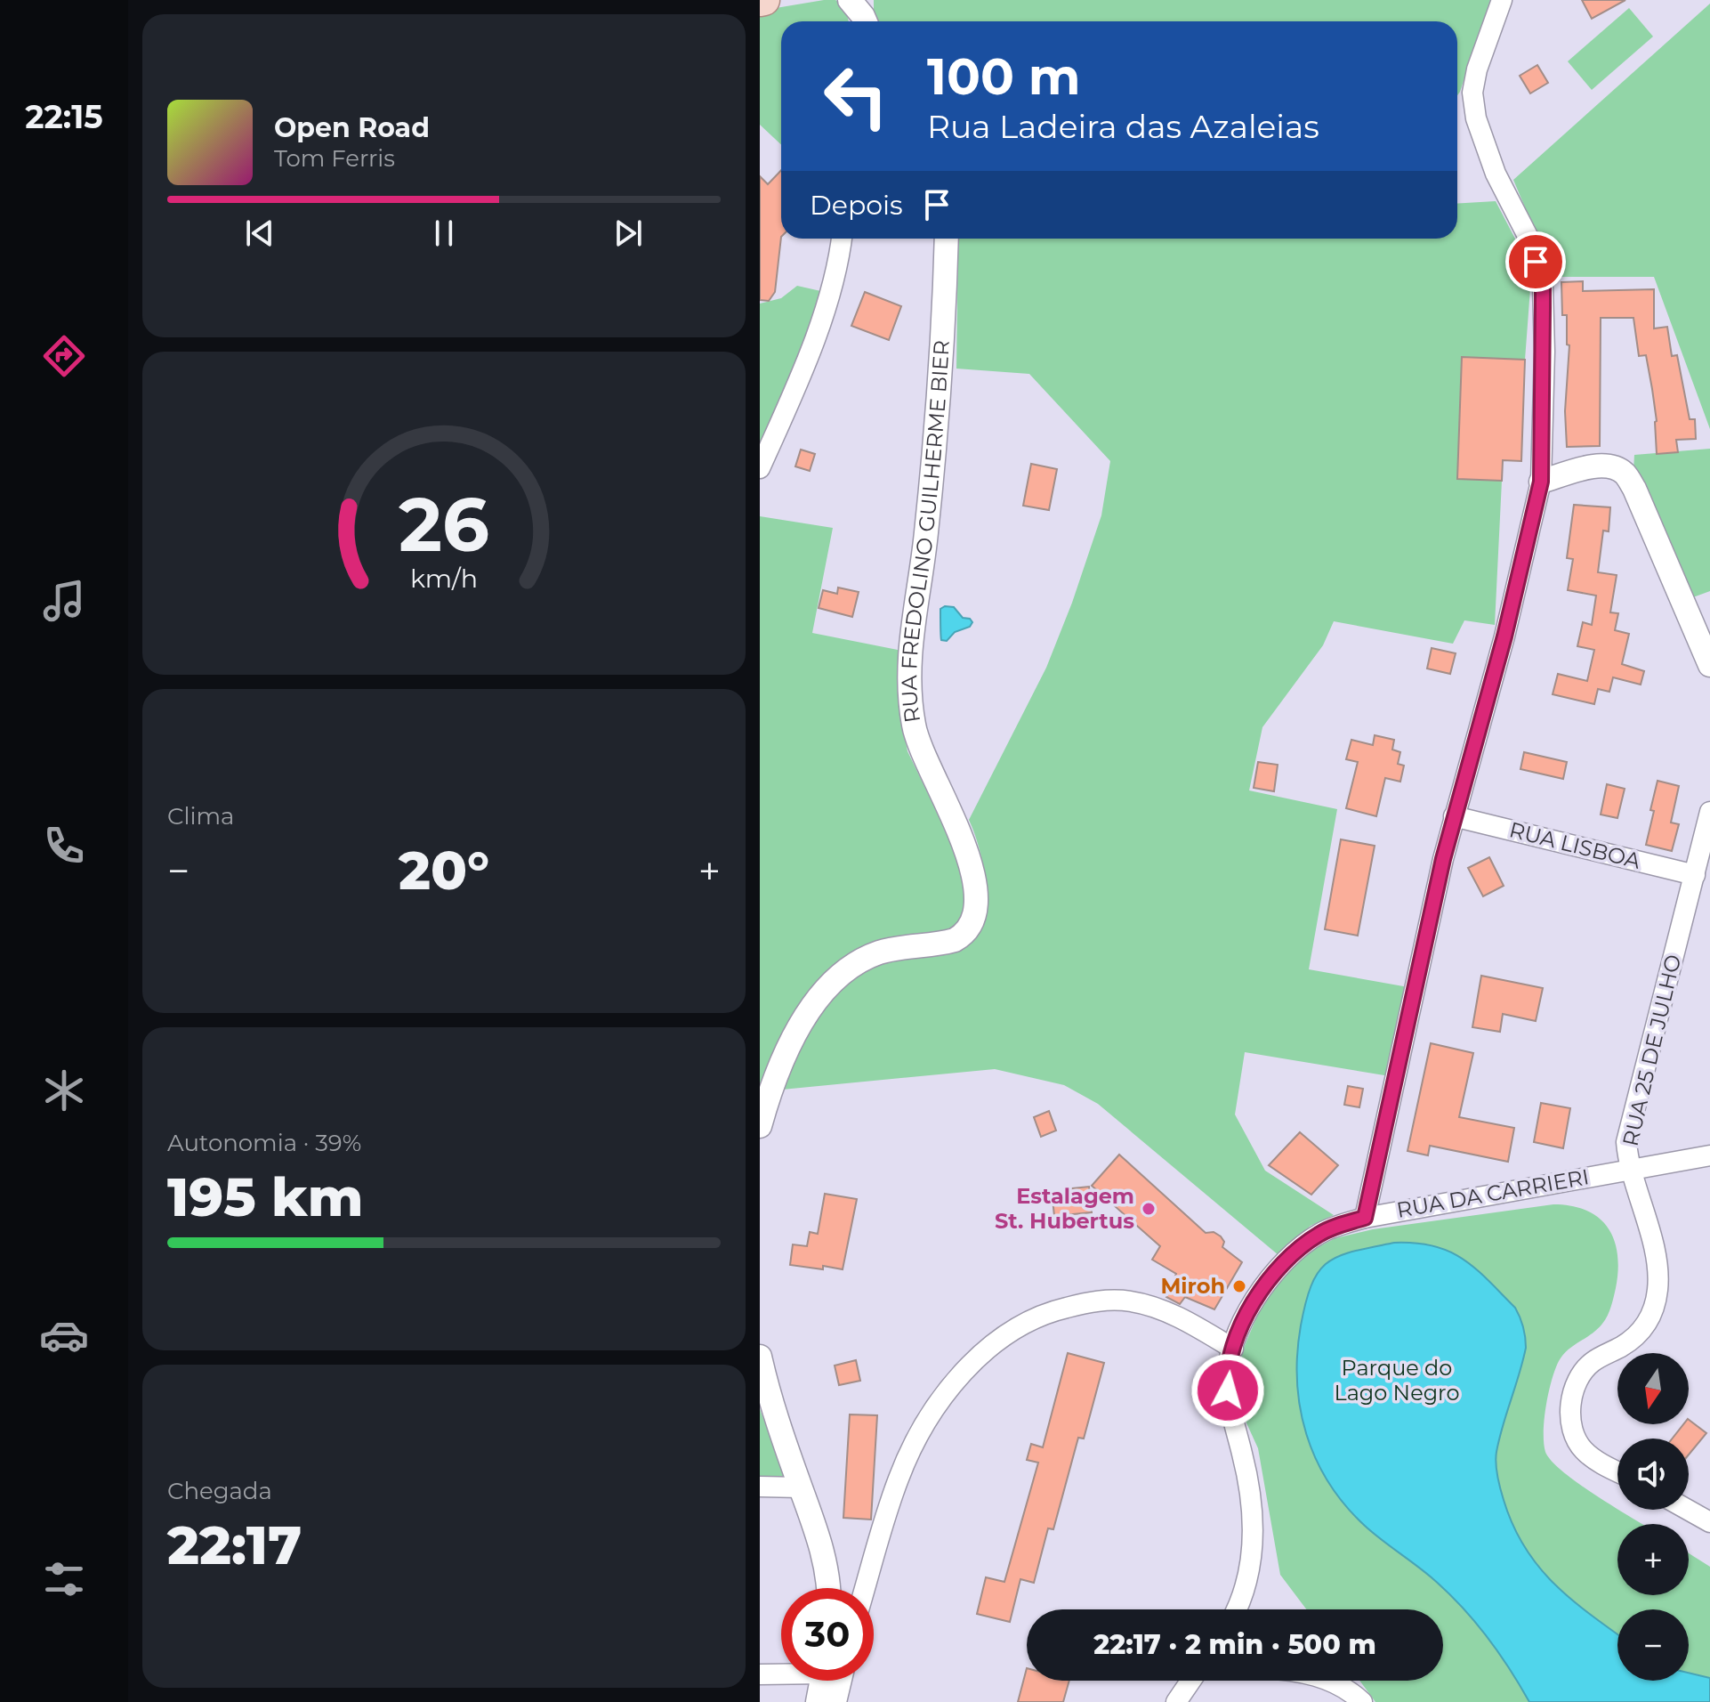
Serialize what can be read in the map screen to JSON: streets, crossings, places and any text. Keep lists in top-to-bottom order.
{
  "streets": {
    "street": [
      "RUA FREDOLINO GUILHERME BIER",
      "RUA LISBOA",
      "RUA 25 DE JULHO",
      "RUA DA CARRIERI"
    ]
  },
  "crossings": [
    ["RUA LISBOA", "RUA 25 DE JULHO"],
    ["RUA 25 DE JULHO", "RUA DA CARRIERI"]
  ],
  "parks": ["Parque do Lago Negro"],
  "places": ["Estalagem St. Hubertus", "Miroh"],
  "north": "bottom",
  "page": {
    "tabs": "22:15",
    "turn": ["100 m", "Rua Ladeira das Azaleias"],
    "song": ["Open Road", "Tom Ferris"],
    "then": "Depois",
    "tile": [
      "Clima",
      ["Autonomia · 39%", "195 km"],
      ["Chegada", "22:17"]
    ],
    "heat": ["−", "20°", "+"],
    "map_buttons": ["+", "−"],
    "limit": "30",
    "trip": "22:17 · 2 min · 500 m",
    "gauge": ["26", "km/h"]
  }
}
